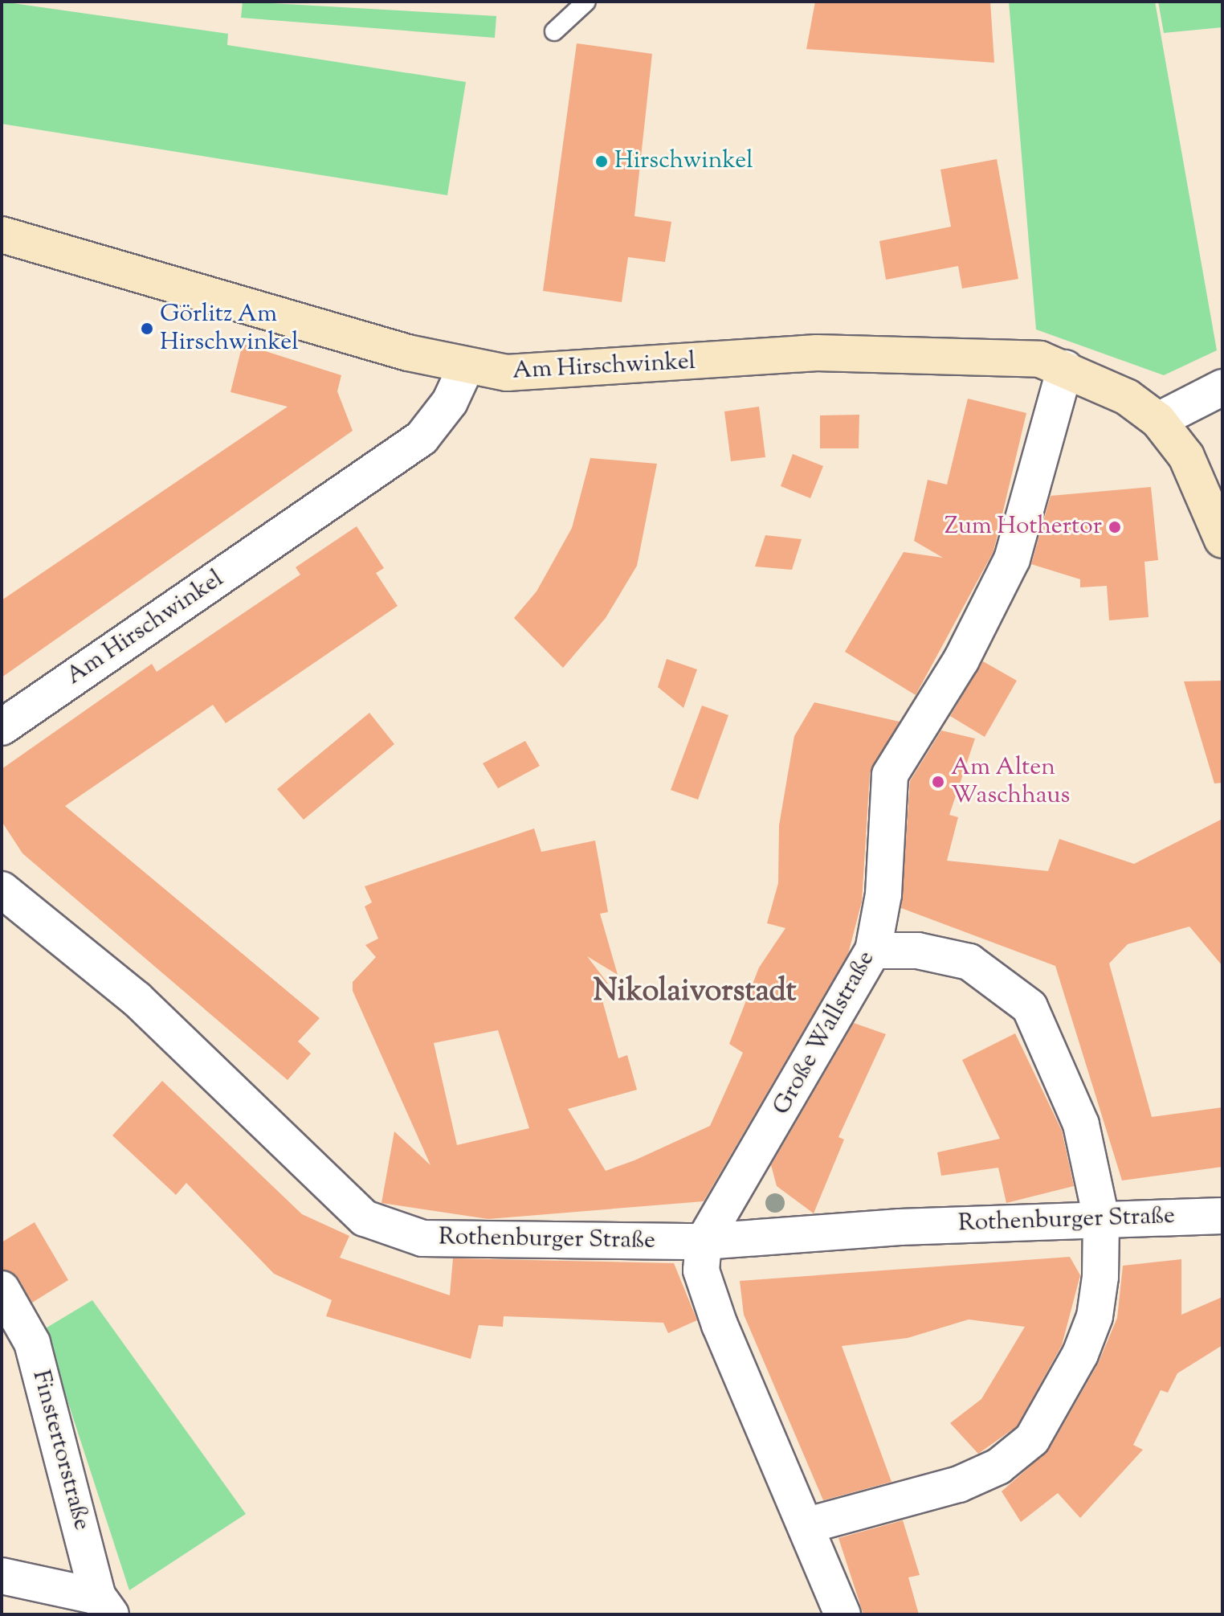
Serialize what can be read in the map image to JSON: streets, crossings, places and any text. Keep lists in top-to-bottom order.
{
  "streets": {
    "street": [
      "Am Hirschwinkel",
      "Große Wallstraße",
      "Rothenburger Straße",
      "Finstertorstraße"
    ]
  },
  "crossings": [
    ["Am Hirschwinkel", "Große Wallstraße"],
    ["Große Wallstraße", "Rothenburger Straße"]
  ],
  "districts": ["Nikolaivorstadt"],
  "places": [
    "Hirschwinkel",
    "Görlitz Am Hirschwinkel",
    "Zum Hothertor",
    "Am Alten Waschhaus"
  ]
}
